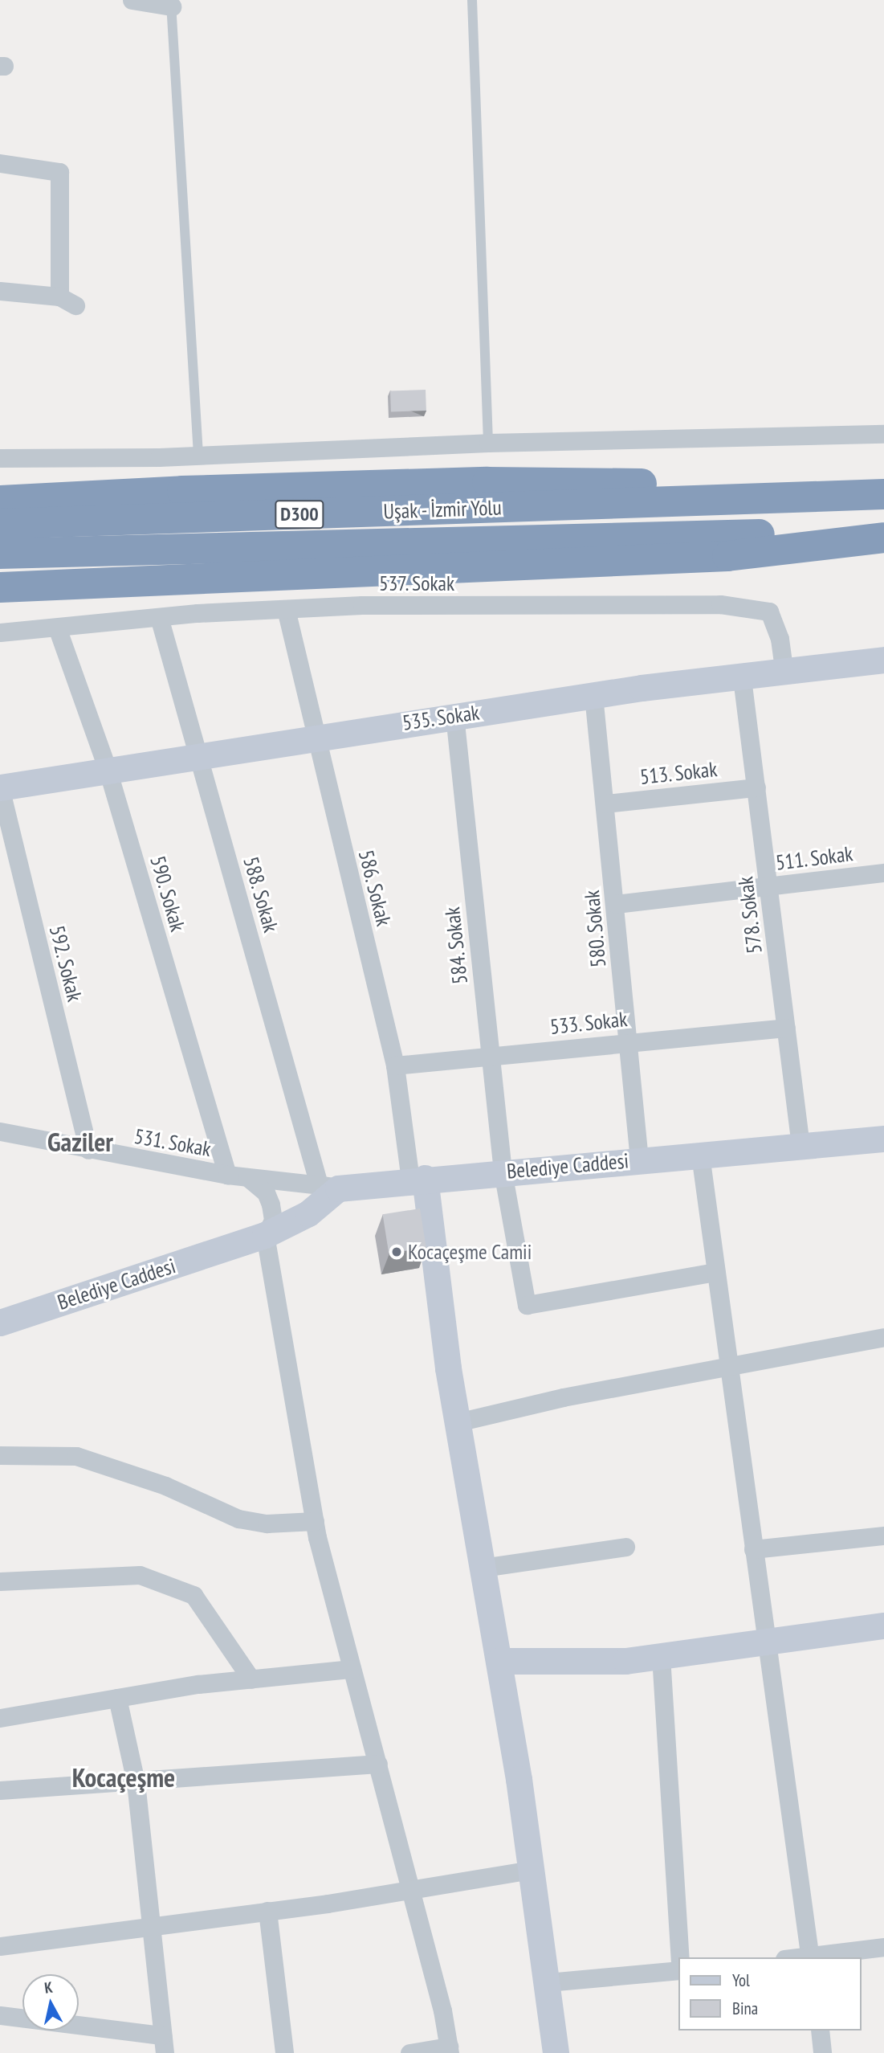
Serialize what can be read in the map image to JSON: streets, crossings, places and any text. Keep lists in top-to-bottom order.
{
  "streets": {
    "highway": ["Uşak - İzmir Yolu", "D300"],
    "street": [
      "537. Sokak",
      "535. Sokak",
      "513. Sokak",
      "511. Sokak",
      "586. Sokak",
      "590. Sokak",
      "588. Sokak",
      "578. Sokak",
      "580. Sokak",
      "584. Sokak",
      "592. Sokak",
      "533. Sokak",
      "531. Sokak",
      "Belediye Caddesi"
    ]
  },
  "crossings": [
    ["537. Sokak", "535. Sokak"],
    ["537. Sokak", "586. Sokak"],
    ["537. Sokak", "590. Sokak"],
    ["537. Sokak", "588. Sokak"],
    ["535. Sokak", "586. Sokak"],
    ["535. Sokak", "590. Sokak"],
    ["535. Sokak", "588. Sokak"],
    ["535. Sokak", "578. Sokak"],
    ["535. Sokak", "580. Sokak"],
    ["535. Sokak", "584. Sokak"],
    ["535. Sokak", "592. Sokak"],
    ["513. Sokak", "578. Sokak"],
    ["513. Sokak", "580. Sokak"],
    ["511. Sokak", "578. Sokak"],
    ["511. Sokak", "580. Sokak"],
    ["586. Sokak", "533. Sokak"],
    ["586. Sokak", "Belediye Caddesi"],
    ["590. Sokak", "531. Sokak"],
    ["588. Sokak", "531. Sokak"],
    ["588. Sokak", "Belediye Caddesi"],
    ["578. Sokak", "533. Sokak"],
    ["578. Sokak", "Belediye Caddesi"],
    ["580. Sokak", "533. Sokak"],
    ["580. Sokak", "Belediye Caddesi"],
    ["584. Sokak", "533. Sokak"],
    ["584. Sokak", "Belediye Caddesi"],
    ["592. Sokak", "531. Sokak"],
    ["531. Sokak", "Belediye Caddesi"]
  ],
  "districts": ["Gaziler", "Kocaçeşme"],
  "places": ["Kocaçeşme Camii"],
  "legend": ["Yol", "Bina"],
  "north": "top"
}
